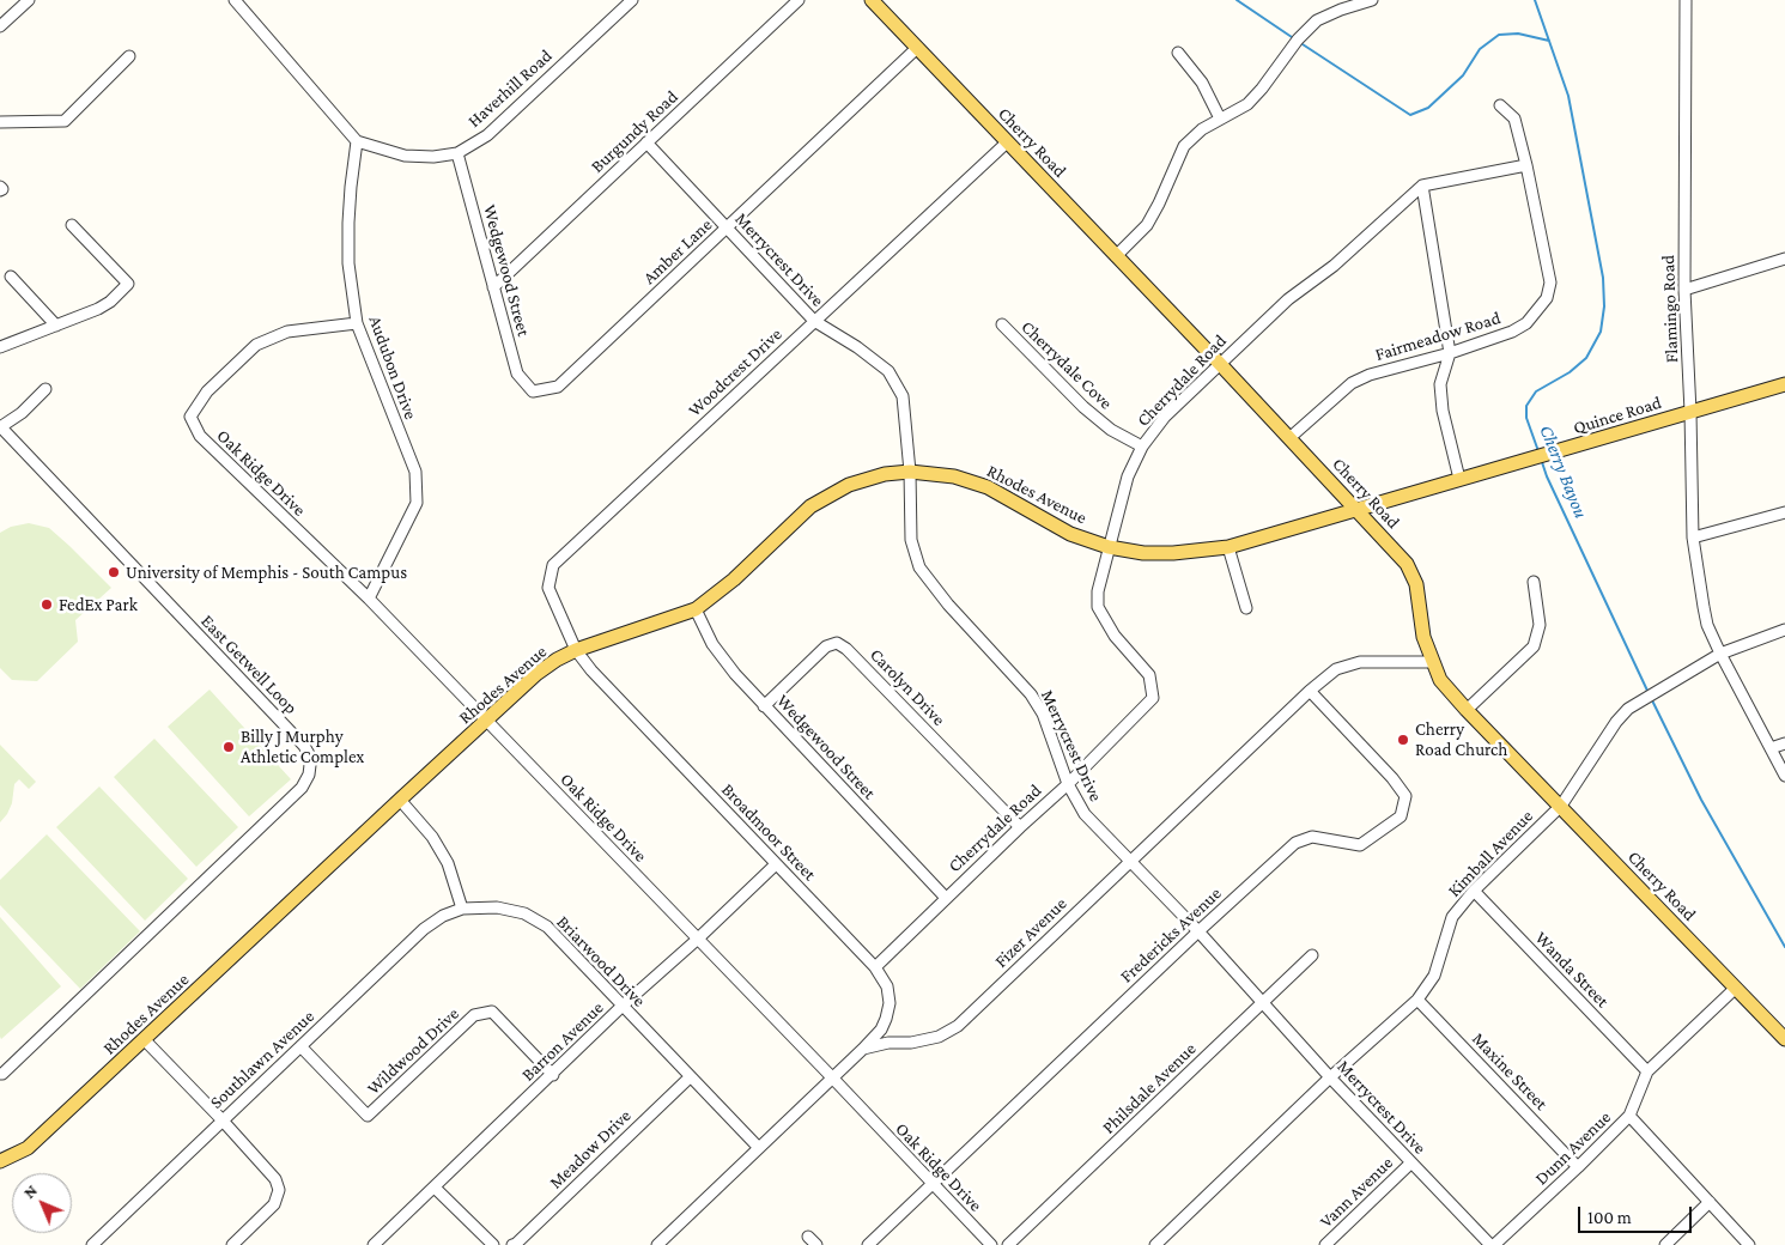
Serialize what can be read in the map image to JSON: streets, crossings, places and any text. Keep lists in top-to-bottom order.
{
  "streets": {
    "main road": ["Cherry Road", "Quince Road", "Rhodes Avenue"],
    "street": [
      "Haverhill Road",
      "Burgundy Road",
      "Amber Lane",
      "Merrycrest Drive",
      "Wedgewood Street",
      "Flamingo Road",
      "Fairmeadow Road",
      "Cherrydale Cove",
      "Audubon Drive",
      "Woodcrest Drive",
      "Cherrydale Road",
      "Oak Ridge Drive",
      "East Getwell Loop",
      "Carolyn Drive",
      "Broadmoor Street",
      "Kimball Avenue",
      "Fizer Avenue",
      "Fredericks Avenue",
      "Briarwood Drive",
      "Wanda Street",
      "Barron Avenue",
      "Wildwood Drive",
      "Southlawn Avenue",
      "Maxine Street",
      "Philsdale Avenue",
      "Dunn Avenue",
      "Meadow Drive",
      "Vann Avenue"
    ]
  },
  "crossings": [
    ["Haverhill Road", "Wedgewood Street"],
    ["Haverhill Road", "Audubon Drive"],
    ["Burgundy Road", "Merrycrest Drive"],
    ["Burgundy Road", "Wedgewood Street"],
    ["Cherry Road", "Amber Lane"],
    ["Cherry Road", "Fairmeadow Road"],
    ["Cherry Road", "Woodcrest Drive"],
    ["Cherry Road", "Cherrydale Road"],
    ["Cherry Road", "Quince Road"],
    ["Cherry Road", "Rhodes Avenue"],
    ["Cherry Road", "Kimball Avenue"],
    ["Cherry Road", "Fizer Avenue"],
    ["Cherry Road", "Dunn Avenue"],
    ["Amber Lane", "Merrycrest Drive"],
    ["Amber Lane", "Wedgewood Street"],
    ["Merrycrest Drive", "Woodcrest Drive"],
    ["Merrycrest Drive", "Cherrydale Road"],
    ["Merrycrest Drive", "Rhodes Avenue"],
    ["Merrycrest Drive", "Kimball Avenue"],
    ["Merrycrest Drive", "Fizer Avenue"],
    ["Merrycrest Drive", "Fredericks Avenue"],
    ["Merrycrest Drive", "Philsdale Avenue"],
    ["Merrycrest Drive", "Dunn Avenue"],
    ["Merrycrest Drive", "Vann Avenue"],
    ["Wedgewood Street", "Cherrydale Road"],
    ["Wedgewood Street", "Rhodes Avenue"],
    ["Wedgewood Street", "Carolyn Drive"],
    ["Flamingo Road", "Quince Road"],
    ["Flamingo Road", "Kimball Avenue"],
    ["Cherrydale Cove", "Cherrydale Road"],
    ["Audubon Drive", "Oak Ridge Drive"],
    ["Woodcrest Drive", "Rhodes Avenue"],
    ["Woodcrest Drive", "Broadmoor Street"],
    ["Cherrydale Road", "Rhodes Avenue"],
    ["Cherrydale Road", "Carolyn Drive"],
    ["Cherrydale Road", "Broadmoor Street"],
    ["Quince Road", "Rhodes Avenue"],
    ["Oak Ridge Drive", "Rhodes Avenue"],
    ["Oak Ridge Drive", "Fredericks Avenue"],
    ["Oak Ridge Drive", "Barron Avenue"],
    ["Rhodes Avenue", "Broadmoor Street"],
    ["Broadmoor Street", "Fizer Avenue"],
    ["Broadmoor Street", "Barron Avenue"],
    ["Kimball Avenue", "Wanda Street"],
    ["Kimball Avenue", "Maxine Street"],
    ["Fizer Avenue", "Fredericks Avenue"],
    ["Briarwood Drive", "Barron Avenue"],
    ["Briarwood Drive", "Southlawn Avenue"],
    ["Briarwood Drive", "Meadow Drive"],
    ["Wanda Street", "Dunn Avenue"],
    ["Barron Avenue", "Wildwood Drive"],
    ["Wildwood Drive", "Southlawn Avenue"],
    ["Maxine Street", "Dunn Avenue"]
  ],
  "water": ["Cherry Bayou"],
  "places": [
    "University of Memphis - South Campus",
    "FedEx Park",
    "Cherry Road Church",
    "Billy J Murphy Athletic Complex"
  ],
  "scale_bar": "100 m",
  "north": "top left"
}
